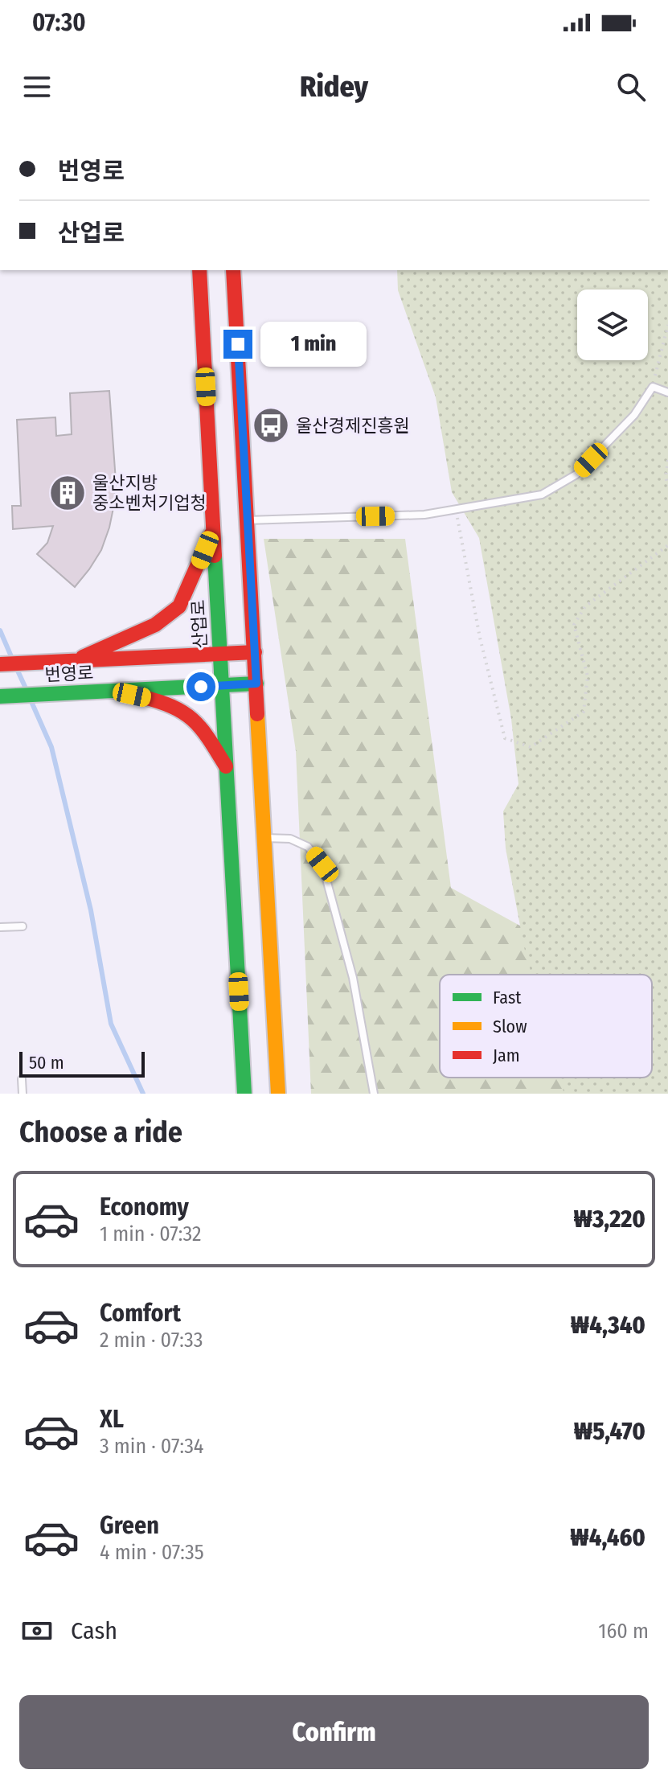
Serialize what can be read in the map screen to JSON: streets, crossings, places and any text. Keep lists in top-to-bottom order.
{
  "streets": {
    "main road": ["산업로", "번영로"]
  },
  "crossings": [
    ["산업로", "번영로"]
  ],
  "places": {
    "bus stop": ["울산경제진흥원"],
    "building": ["울산지방 중소벤처기업청"]
  },
  "legend": ["Fast", "Slow", "Jam"],
  "scale_bar": "50 m",
  "page": {
    "status": "07:30",
    "header": "Ridey",
    "banner": ["번영로", "산업로"],
    "bubble": "1 min",
    "scale": "50 m",
    "heading": "Choose a ride",
    "list": [
      {
        "name": "Economy",
        "note": "1 min · 07:32",
        "value": "₩3,220"
      },
      {
        "name": "Comfort",
        "note": "2 min · 07:33",
        "value": "₩4,340"
      },
      {
        "name": "XL",
        "note": "3 min · 07:34",
        "value": "₩5,470"
      },
      {
        "name": "Green",
        "note": "4 min · 07:35",
        "value": "₩4,460"
      }
    ],
    "pay": ["Cash", "160 m"],
    "buttons": "Confirm"
  }
}
